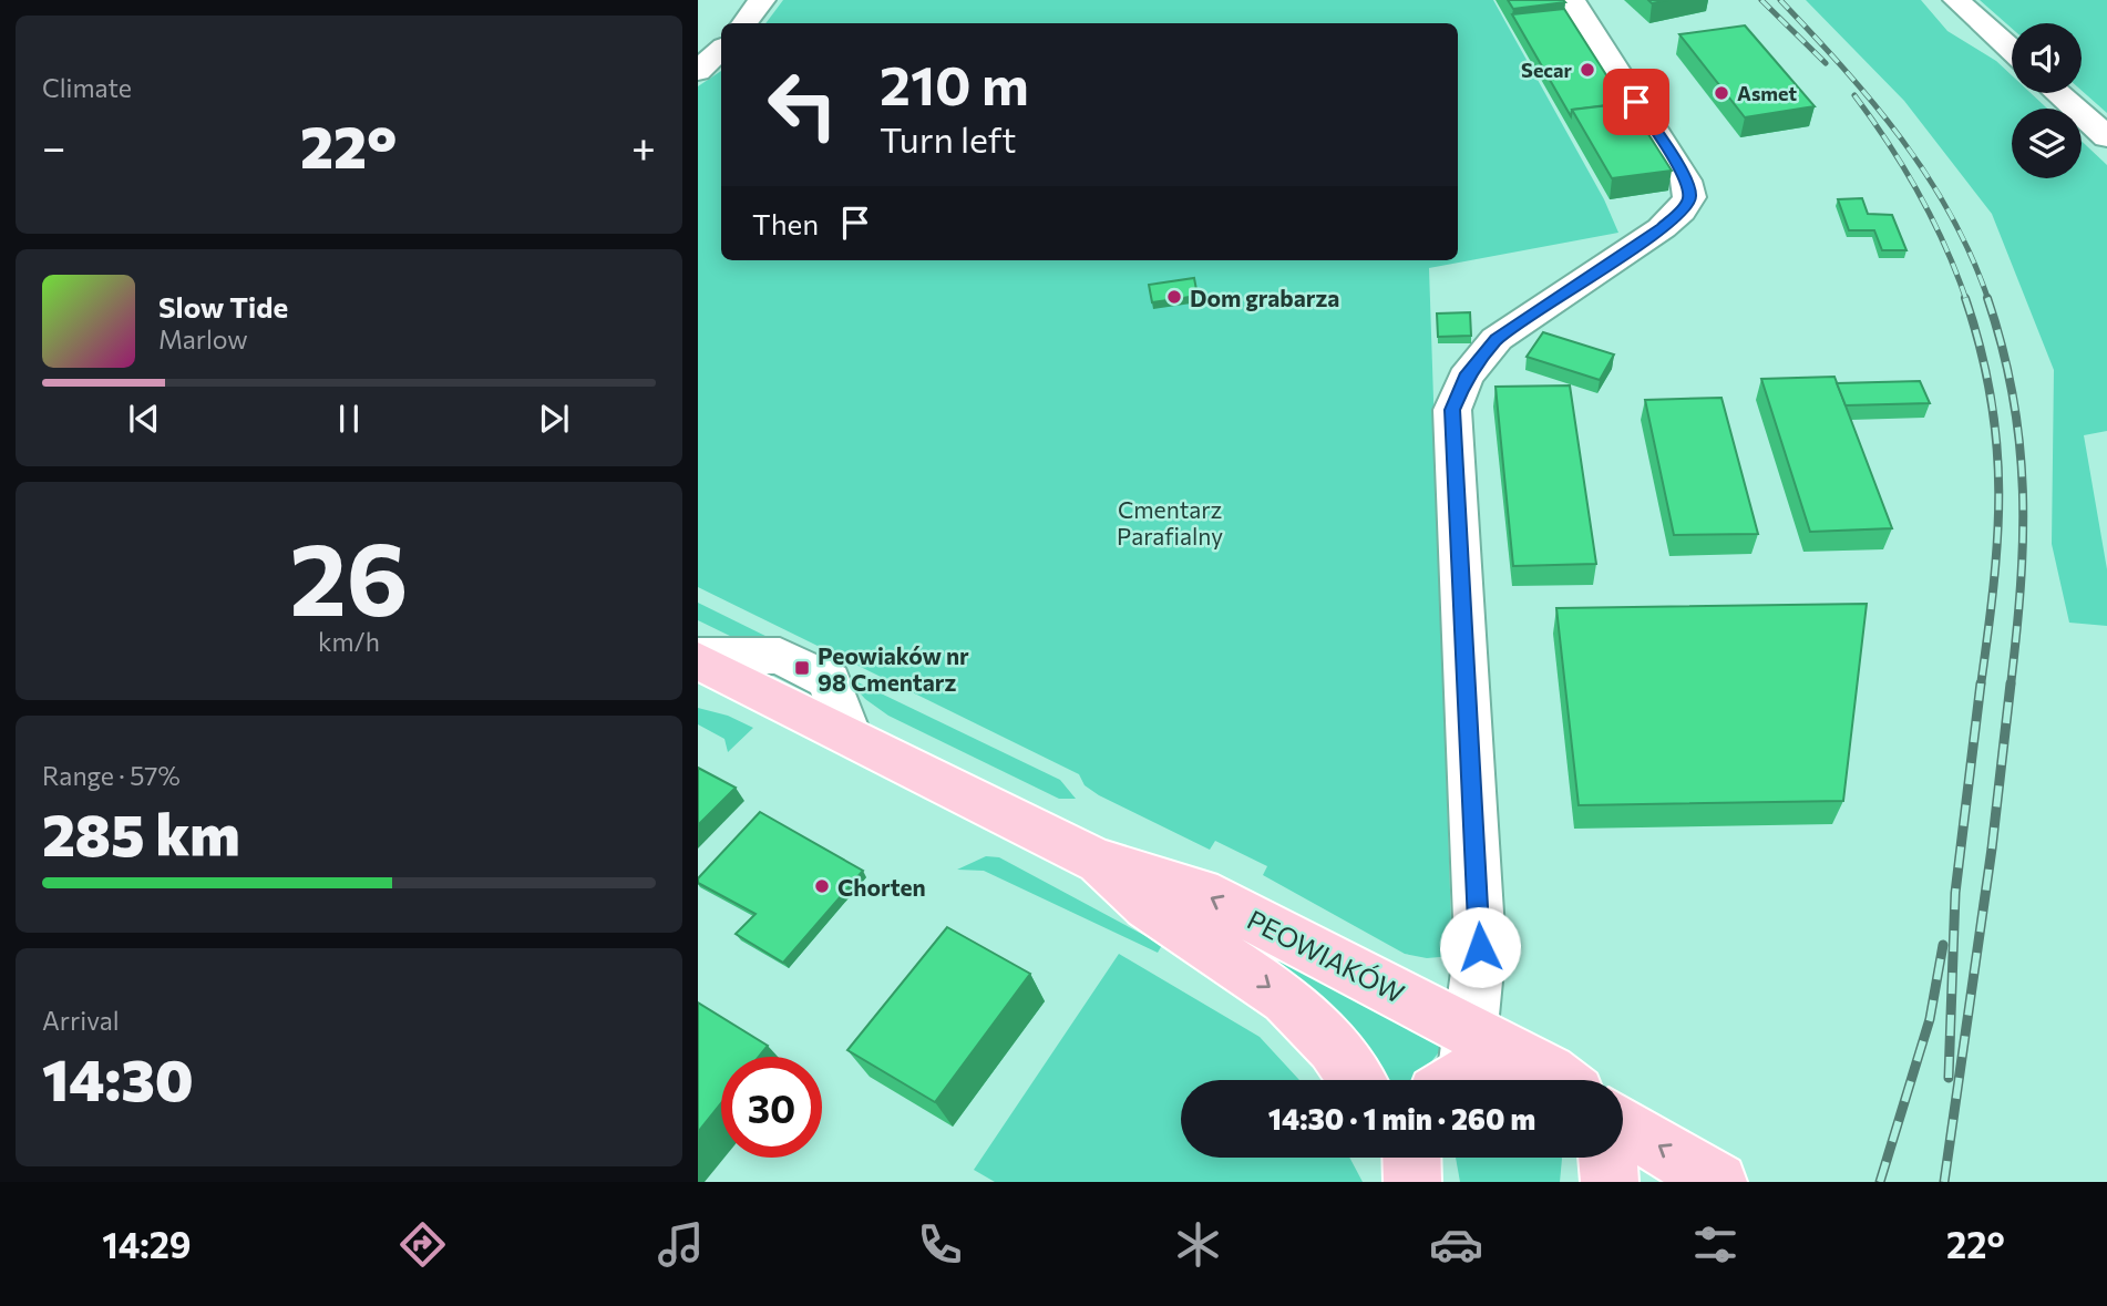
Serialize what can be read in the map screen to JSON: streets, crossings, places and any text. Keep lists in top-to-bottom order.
{
  "streets": {
    "main road": ["PEOWIAKÓW"]
  },
  "parks": ["Cmentarz Parafialny"],
  "places": {
    "other": [
      "Secar",
      "Asmet",
      "Dom grabarza",
      "Chorten"
    ],
    "transit": ["Peowiaków nr 98 Cmentarz"]
  },
  "page": {
    "tile": [
      "Climate",
      ["26", "km/h"],
      ["Range · 57%", "285 km"],
      ["Arrival", "14:30"]
    ],
    "turn": ["210 m", "Turn left"],
    "heat": ["−", "22°", "+"],
    "then": "Then",
    "song": ["Slow Tide", "Marlow"],
    "limit": "30",
    "trip": "14:30 · 1 min · 260 m",
    "tabs": ["14:29", "22°"]
  }
}
